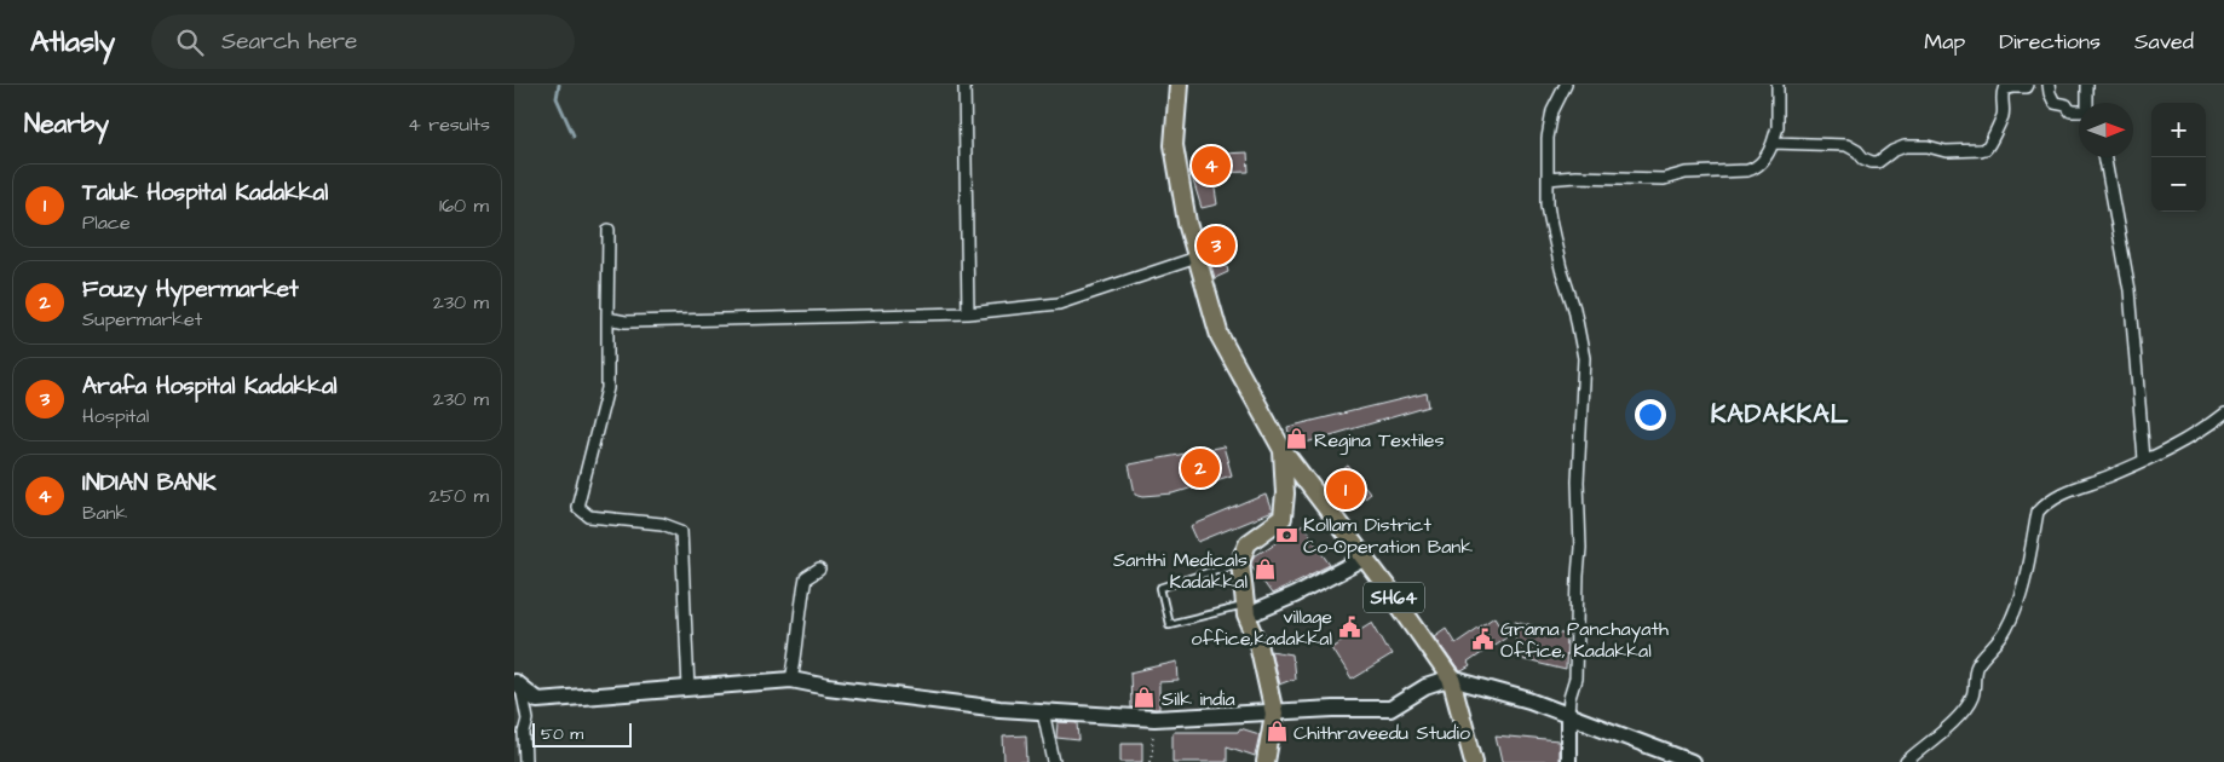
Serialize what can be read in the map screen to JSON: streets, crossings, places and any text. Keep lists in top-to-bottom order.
{
  "streets": {
    "main road": ["SH64"]
  },
  "districts": ["KADAKKAL"],
  "places": {
    "shop": [
      "Regina Textiles",
      "Santhi Medicals Kadakkal",
      "Silk india",
      "Chithraveedu Studio"
    ],
    "bank": ["Kollam District Co-Operation Bank"],
    "public building": ["village office,kadakkal", "Grama Panchayath Office, Kadakkal"]
  },
  "scale_bar": "50 m",
  "north": "right",
  "page": {
    "header": "Atlasly",
    "search": "Search here",
    "nav": ["Map", "Directions", "Saved"],
    "heading": ["Nearby", "4 results"],
    "map_buttons": ["+", "−"],
    "pins": [
      "4",
      "3",
      "2",
      "1"
    ],
    "list": [
      {
        "mark": "1",
        "name": "Taluk Hospital Kadakkal",
        "note": "Place",
        "value": "160 m"
      },
      {
        "mark": "2",
        "name": "Fouzy Hypermarket",
        "note": "Supermarket",
        "value": "230 m"
      },
      {
        "mark": "3",
        "name": "Arafa Hospital Kadakkal",
        "note": "Hospital",
        "value": "230 m"
      },
      {
        "mark": "4",
        "name": "INDIAN BANK",
        "note": "Bank",
        "value": "250 m"
      }
    ],
    "scale": "50 m"
  }
}
